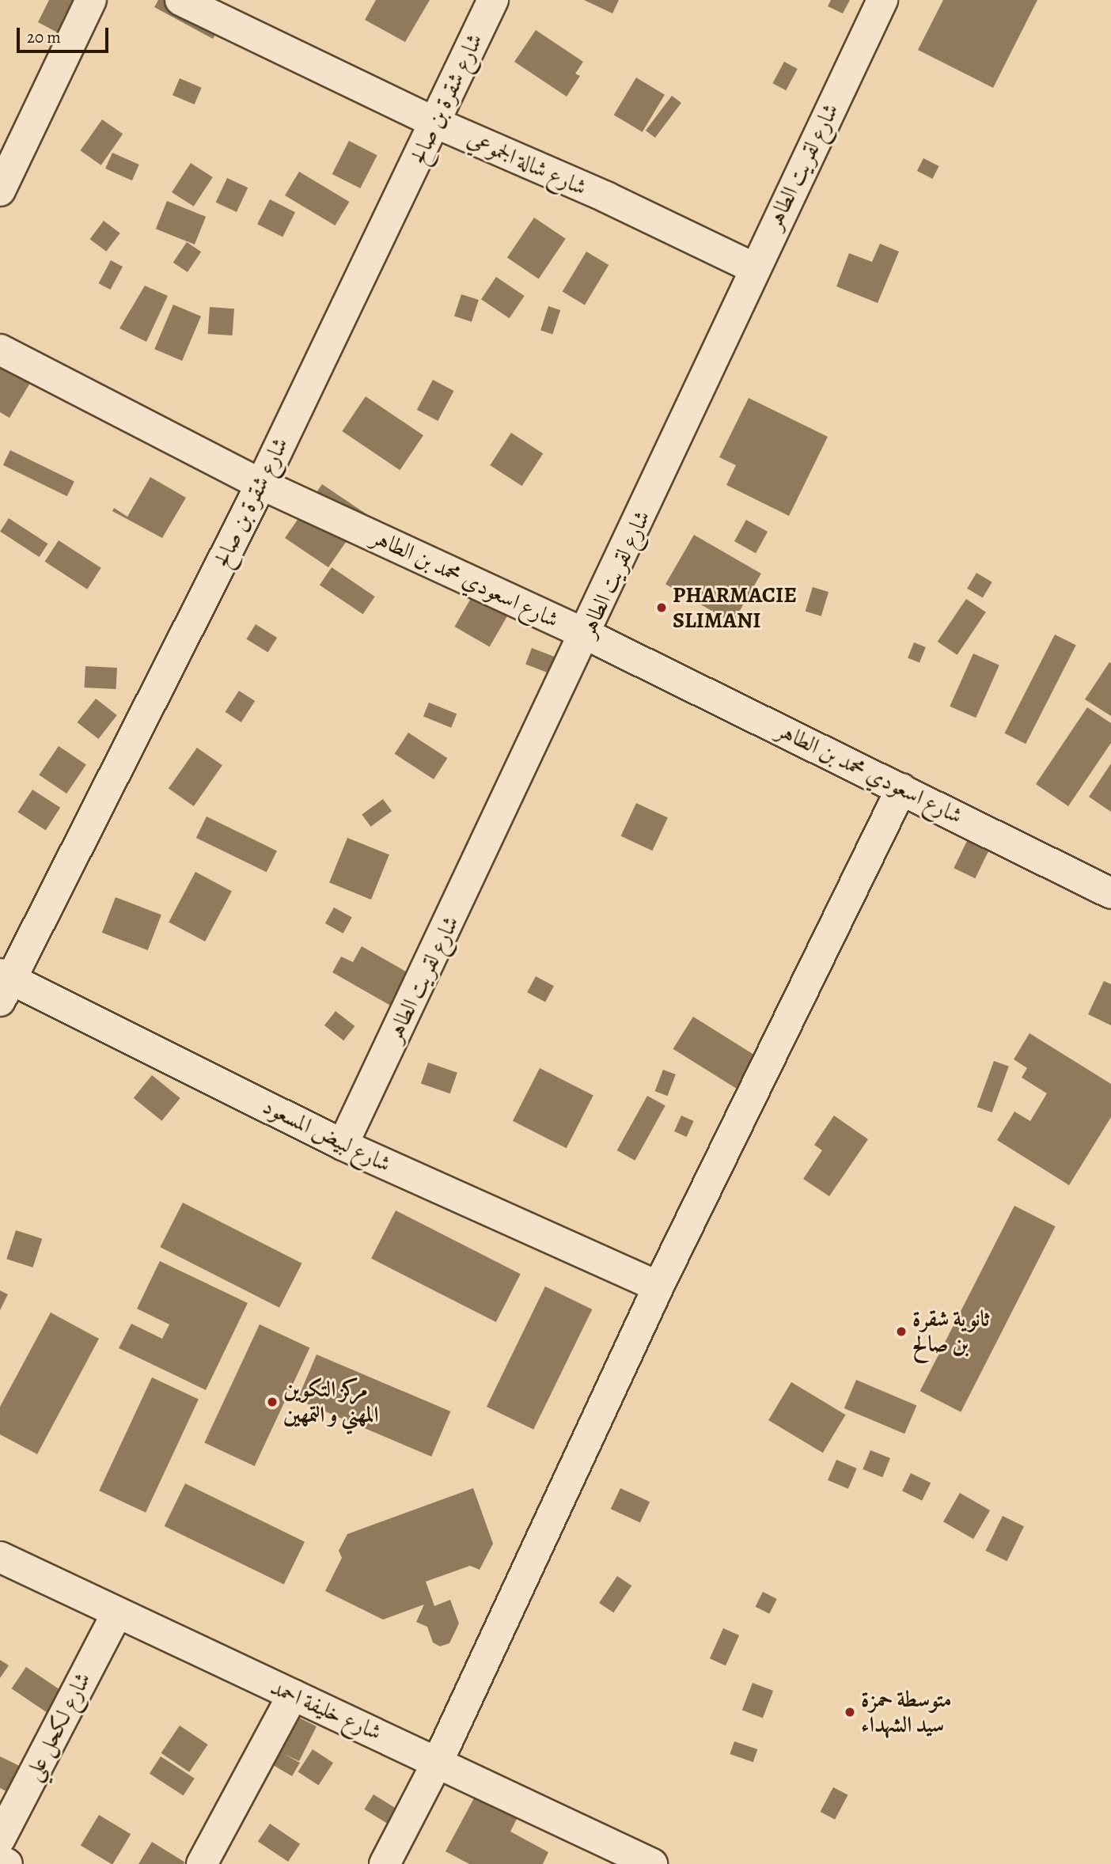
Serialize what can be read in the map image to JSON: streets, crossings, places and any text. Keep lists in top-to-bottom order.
{
  "streets": {
    "street": [
      "شارع شقرة بن صالح",
      "شارع شالة الجموعي",
      "شارع لقريت الطاهر",
      "شارع اسعودي محمد بن الطاهر",
      "شارع لبيض المسعود",
      "شارع خليفة احمد",
      "شارع لكحل علي"
    ]
  },
  "crossings": [
    ["شارع شقرة بن صالح", "شارع شالة الجموعي"],
    ["شارع شقرة بن صالح", "شارع اسعودي محمد بن الطاهر"],
    ["شارع شقرة بن صالح", "شارع لبيض المسعود"],
    ["شارع شالة الجموعي", "شارع لقريت الطاهر"],
    ["شارع لقريت الطاهر", "شارع اسعودي محمد بن الطاهر"],
    ["شارع لقريت الطاهر", "شارع لبيض المسعود"],
    ["شارع خليفة احمد", "شارع لكحل علي"]
  ],
  "places": [
    "PHARMACIE SLIMANI",
    "ثانوية شقرة بن صالح",
    "مركز التكوين المهني و التمهين",
    "متوسطة حمزة سيد الشهداء"
  ],
  "scale_bar": "20 m"
}
